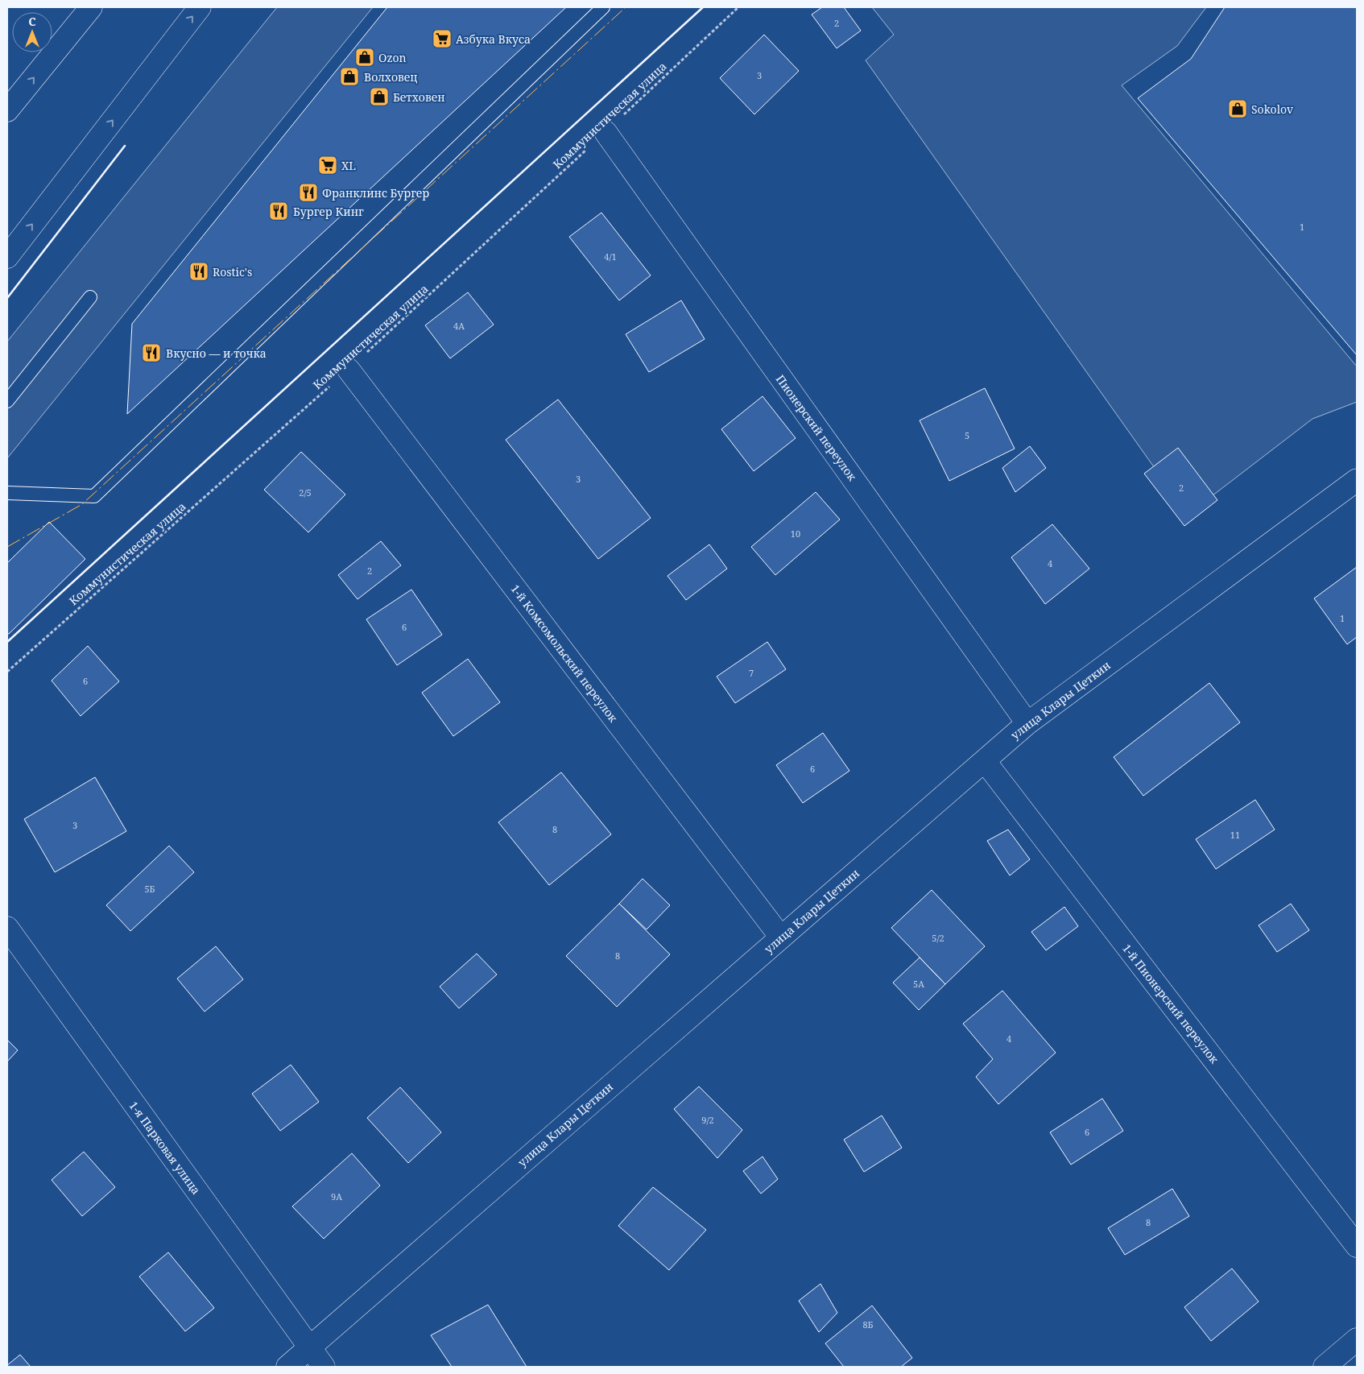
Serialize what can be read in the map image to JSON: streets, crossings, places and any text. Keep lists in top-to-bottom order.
{
  "streets": {
    "main road": [
      "Пионерский переулок",
      "1-й Комсомольский переулок",
      "улица Клары Цеткин",
      "1-й Пионерский переулок",
      "1-я Парковая улица"
    ],
    "path": ["Коммунистическая улица"]
  },
  "crossings": [
    ["Коммунистическая улица", "Пионерский переулок"],
    ["Коммунистическая улица", "1-й Комсомольский переулок"],
    ["Пионерский переулок", "улица Клары Цеткин"],
    ["1-й Комсомольский переулок", "улица Клары Цеткин"],
    ["улица Клары Цеткин", "1-й Пионерский переулок"],
    ["улица Клары Цеткин", "1-я Парковая улица"]
  ],
  "places": {
    "supermarket": ["Азбука Вкуса", "XL"],
    "shop": [
      "Ozon",
      "Волховец",
      "Бетховен",
      "Sokolov"
    ],
    "restaurant": [
      "Франклинс Бургер",
      "Бургер Кинг",
      "Rostic's",
      "Вкусно — и точка"
    ]
  },
  "house_numbers": [
    "2",
    "3",
    "1",
    "4/1",
    "4А",
    "5",
    "3",
    "2",
    "2/5",
    "10",
    "4",
    "2",
    "1",
    "6",
    "7",
    "6",
    "6",
    "3",
    "8",
    "11",
    "5Б",
    "5/2",
    "8",
    "5А",
    "4",
    "9/2",
    "6",
    "9А",
    "8",
    "8Б"
  ],
  "north": "top"
}
